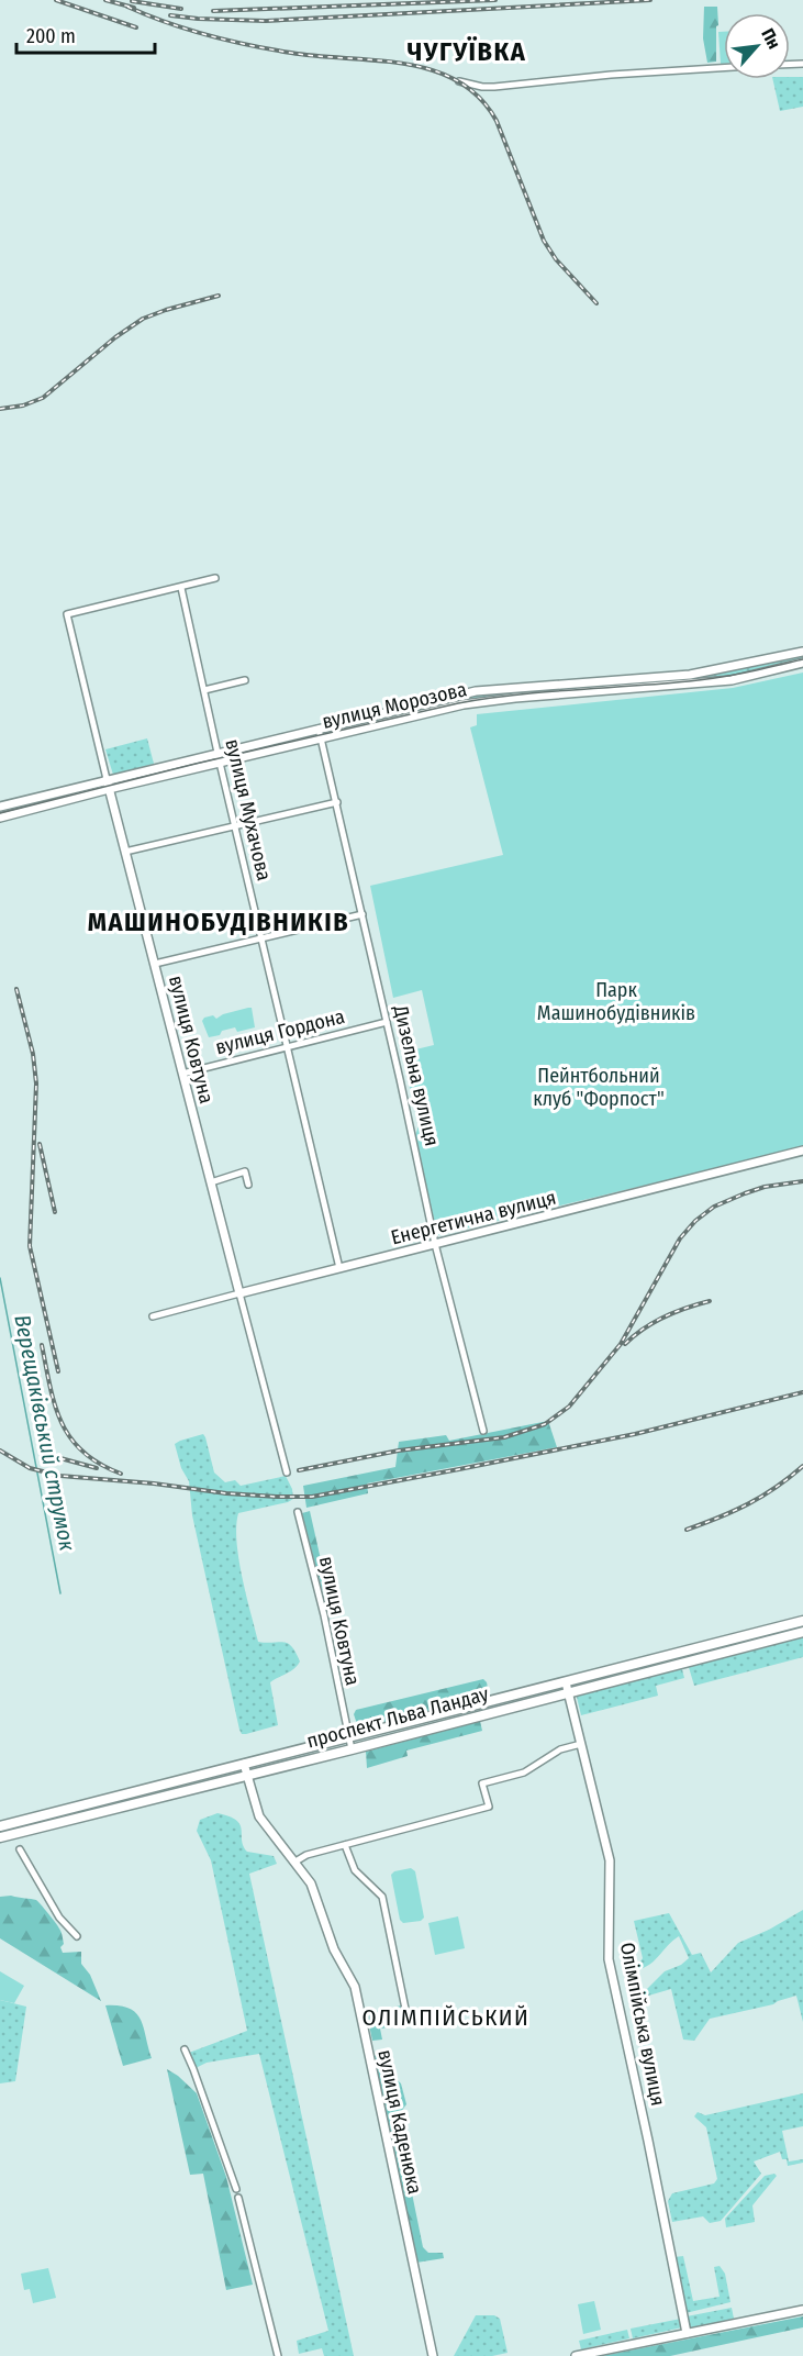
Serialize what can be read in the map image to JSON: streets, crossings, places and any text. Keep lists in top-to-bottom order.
{
  "streets": {
    "main road": ["проспект Льва Ландау"],
    "street": [
      "вулиця Морозова",
      "вулиця Мухачова",
      "вулиця Гордона",
      "вулиця Ковтуна",
      "Дизельна вулиця",
      "Енергетична вулиця",
      "Олімпійська вулиця",
      "вулиця Каденюка"
    ]
  },
  "crossings": [
    ["вулиця Морозова", "вулиця Мухачова"],
    ["вулиця Морозова", "вулиця Ковтуна"],
    ["вулиця Морозова", "Дизельна вулиця"],
    ["вулиця Мухачова", "вулиця Гордона"],
    ["вулиця Мухачова", "вулиця Ковтуна"],
    ["вулиця Мухачова", "Енергетична вулиця"],
    ["вулиця Гордона", "вулиця Ковтуна"],
    ["вулиця Гордона", "Дизельна вулиця"],
    ["вулиця Ковтуна", "Енергетична вулиця"],
    ["вулиця Ковтуна", "проспект Льва Ландау"],
    ["Дизельна вулиця", "Енергетична вулиця"],
    ["проспект Льва Ландау", "Олімпійська вулиця"],
    ["проспект Льва Ландау", "вулиця Каденюка"]
  ],
  "districts": ["ЧУГУЇВКА", "МАШИНОБУДІВНИКІВ", "ОЛІМПІЙСЬКИЙ"],
  "water": ["Верещаківський струмок"],
  "parks": ["Парк Машинобудівників", "Пейнтбольний клуб \"Форпост\""],
  "scale_bar": "200 m",
  "north": "top right"
}
